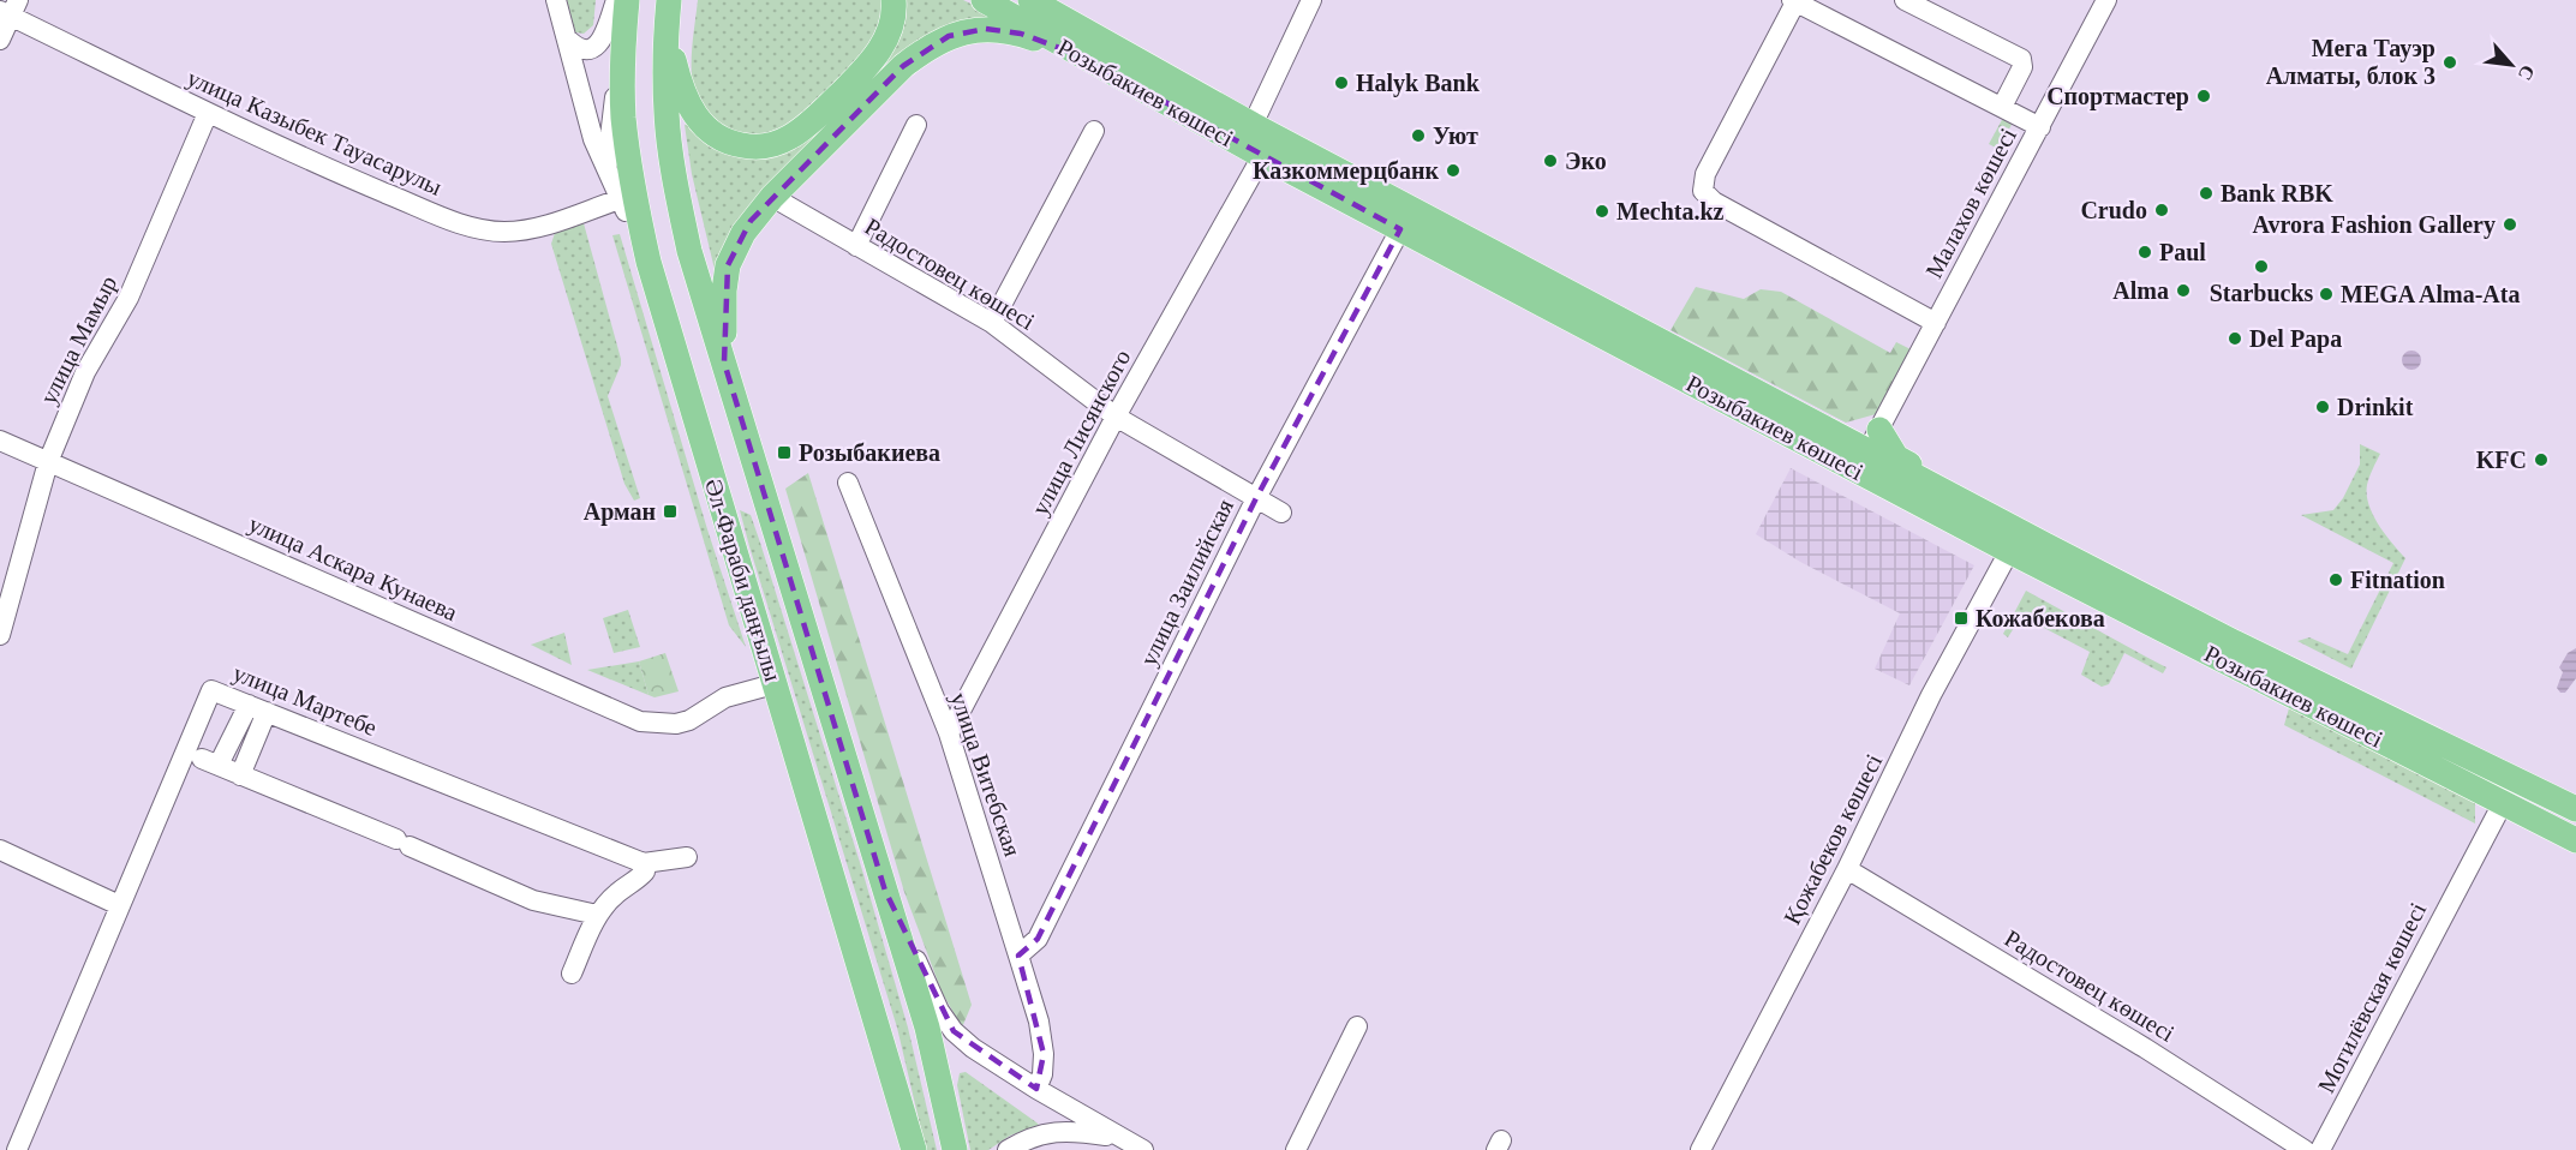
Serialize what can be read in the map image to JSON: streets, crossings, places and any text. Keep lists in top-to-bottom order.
{
  "streets": {
    "main road": ["Розыбакиев көшесі", "Әл-Фараби даңғылы"],
    "street": [
      "улица Казыбек Тауасарулы",
      "Малахов көшесі",
      "Радостовец көшесі",
      "улица Мамыр",
      "улица Лисянского",
      "улица Аскара Кунаева",
      "улица Заилийская",
      "улица Мартебе",
      "улица Витебская",
      "Қожабеков көшесі",
      "Могилёвская көшесі"
    ]
  },
  "crossings": [
    ["Розыбакиев көшесі", "Малахов көшесі"],
    ["Розыбакиев көшесі", "улица Лисянского"],
    ["Розыбакиев көшесі", "улица Заилийская"],
    ["Розыбакиев көшесі", "Қожабеков көшесі"],
    ["Розыбакиев көшесі", "Могилёвская көшесі"],
    ["улица Казыбек Тауасарулы", "улица Мамыр"],
    ["Радостовец көшесі", "улица Лисянского"],
    ["Радостовец көшесі", "улица Заилийская"],
    ["Радостовец көшесі", "Қожабеков көшесі"],
    ["улица Мамыр", "улица Аскара Кунаева"],
    ["улица Лисянского", "улица Витебская"],
    ["улица Аскара Кунаева", "Әл-Фараби даңғылы"],
    ["улица Заилийская", "улица Витебская"]
  ],
  "places": {
    "other": [
      "Мега Тауэр Алматы, блок 3",
      "Halyk Bank",
      "Спортмастер",
      "Уют",
      "Эко",
      "Казкоммерцбанк",
      "Bank RBK",
      "Crudo",
      "Mechta.kz",
      "Avrora Fashion Gallery",
      "Paul",
      "Starbucks",
      "Alma",
      "MEGA Alma-Ata",
      "Del Papa",
      "Drinkit",
      "KFC",
      "Fitnation"
    ],
    "transit": ["Розыбакиева", "Арман", "Кожабекова"]
  },
  "north": "bottom right"
}
